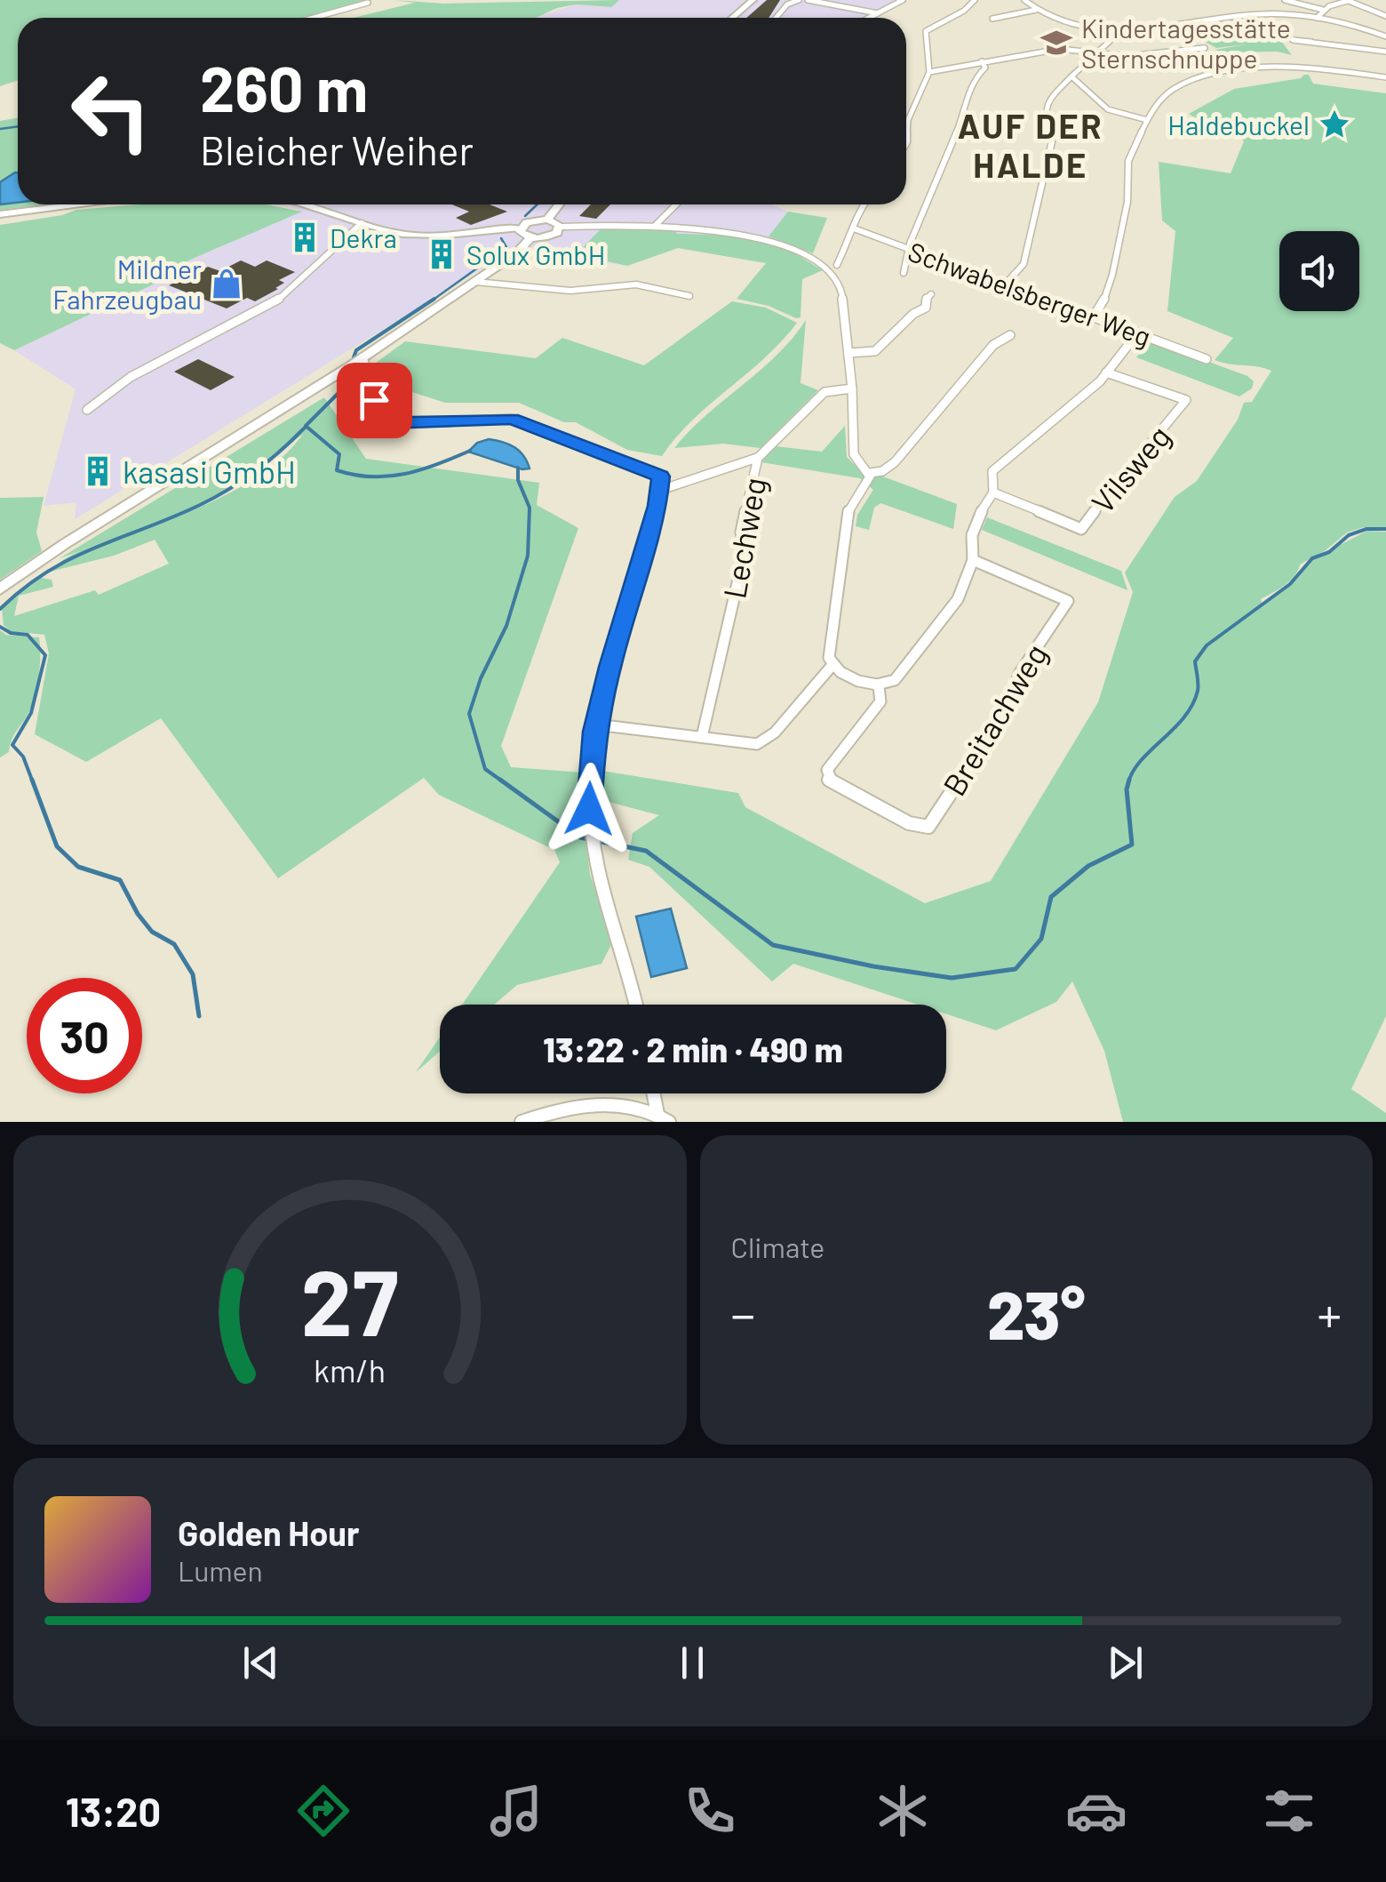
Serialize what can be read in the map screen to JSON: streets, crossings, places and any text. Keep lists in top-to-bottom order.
{
  "streets": {
    "street": [
      "Schwabelsberger Weg",
      "Vilsweg",
      "Lechweg",
      "Breitachweg"
    ]
  },
  "districts": ["AUF DER HALDE"],
  "places": {
    "school or university": ["Kindertagesstätte Sternschnuppe"],
    "place": ["Haldebuckel"],
    "building": ["Dekra", "Solux GmbH", "kasasi GmbH"],
    "shop": ["Mildner Fahrzeugbau"]
  },
  "page": {
    "turn": ["260 m", "Bleicher Weiher"],
    "limit": "30",
    "trip": "13:22 · 2 min · 490 m",
    "tile": "Climate",
    "heat": ["−", "23°", "+"],
    "song": ["Golden Hour", "Lumen"],
    "tabs": "13:20",
    "gauge": ["27", "km/h"]
  }
}
